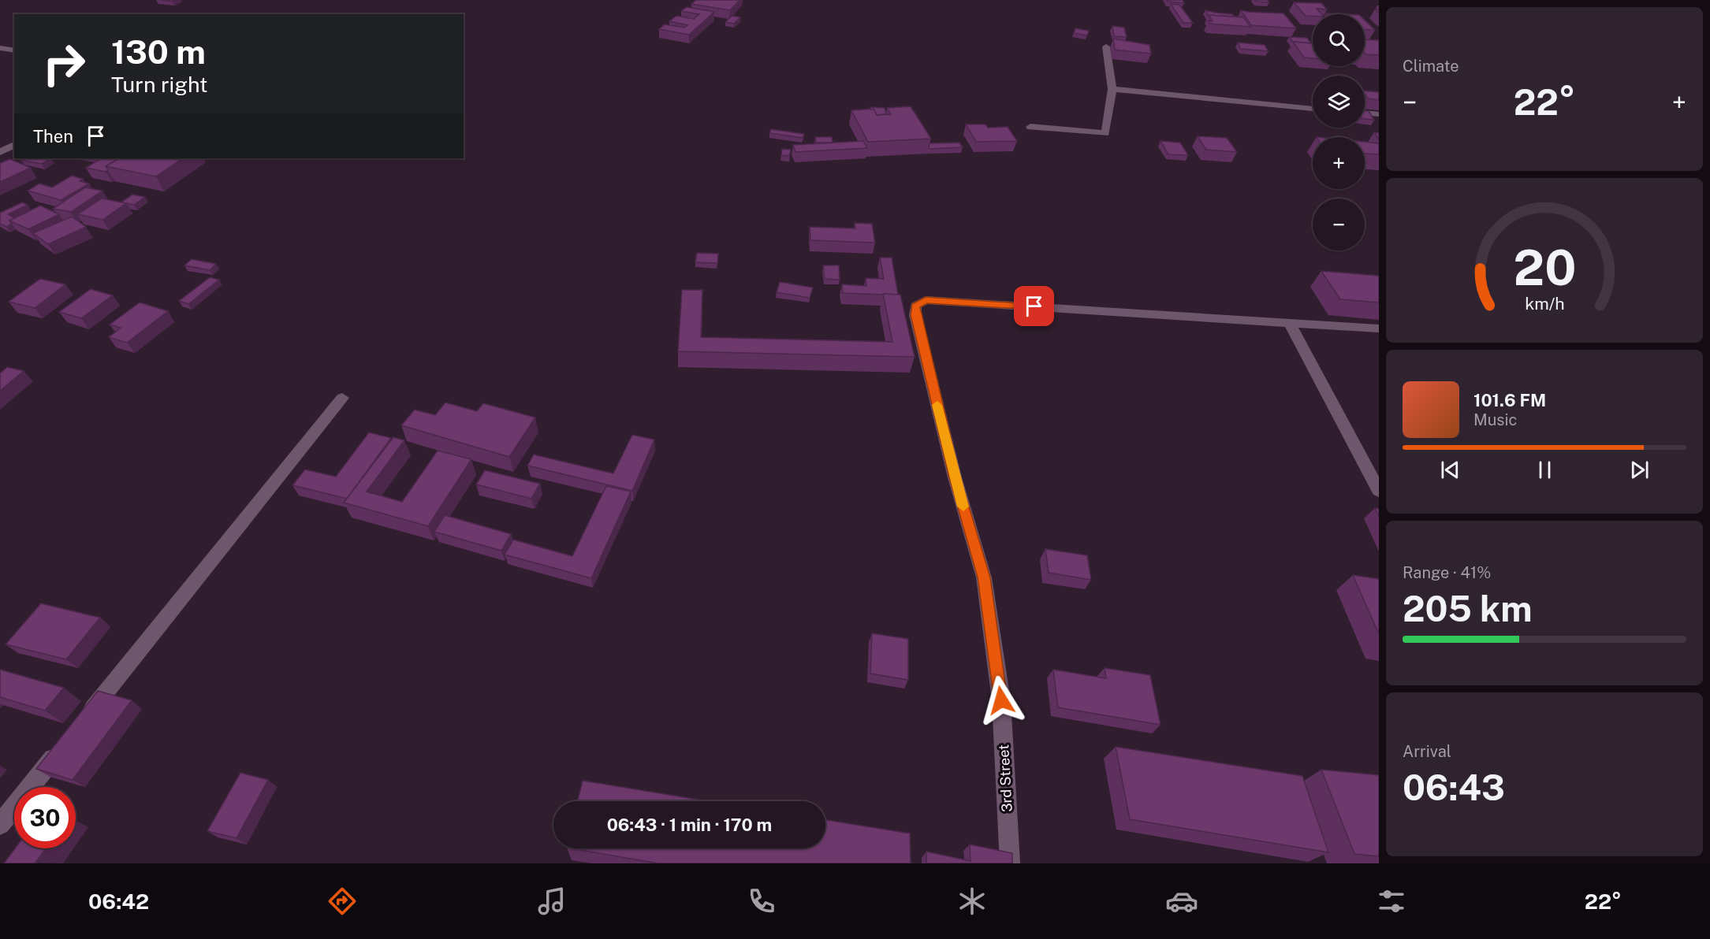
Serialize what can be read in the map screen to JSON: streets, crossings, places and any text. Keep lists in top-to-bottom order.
{
  "streets": {
    "street": ["3rd Street"]
  },
  "page": {
    "tile": [
      "Climate",
      ["Range · 41%", "205 km"],
      ["Arrival", "06:43"]
    ],
    "map_buttons": ["+", "−"],
    "turn": ["130 m", "Turn right"],
    "heat": ["−", "22°", "+"],
    "then": "Then",
    "song": ["101.6 FM", "Music"],
    "limit": "30",
    "trip": "06:43 · 1 min · 170 m",
    "tabs": ["06:42", "22°"],
    "gauge": ["20", "km/h"]
  }
}
